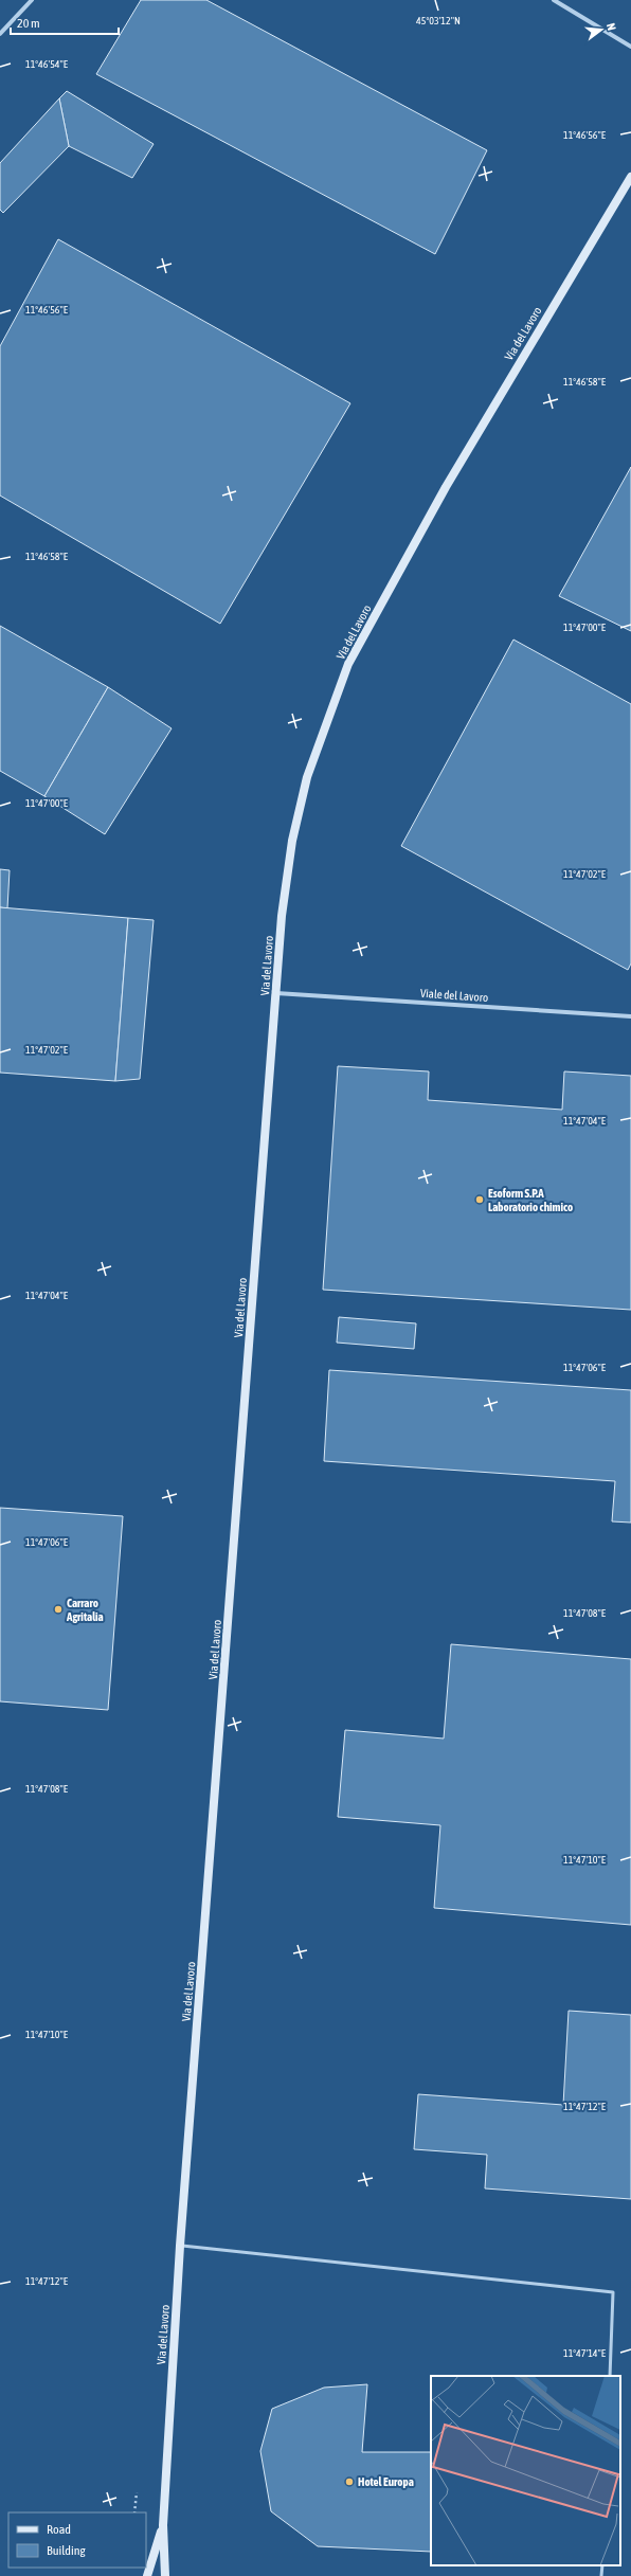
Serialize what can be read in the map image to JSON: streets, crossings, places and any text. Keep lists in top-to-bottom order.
{
  "streets": {
    "main road": ["Via del Lavoro"],
    "street": ["Viale del Lavoro"]
  },
  "crossings": [
    ["Via del Lavoro", "Viale del Lavoro"]
  ],
  "places": ["Esoform S.P.A Laboratorio chimico", "Carraro Agritalia", "Hotel Europa"],
  "legend": ["Road", "Building"],
  "scale_bar": "20 m",
  "north": "right",
  "coordinates": [
    "45°03'12\"N",
    "11°46'54\"E",
    "11°46'56\"E",
    "11°46'58\"E",
    "11°47'00\"E",
    "11°47'02\"E",
    "11°47'04\"E",
    "11°47'06\"E",
    "11°47'08\"E",
    "11°47'10\"E",
    "11°47'12\"E",
    "11°47'14\"E"
  ]
}
